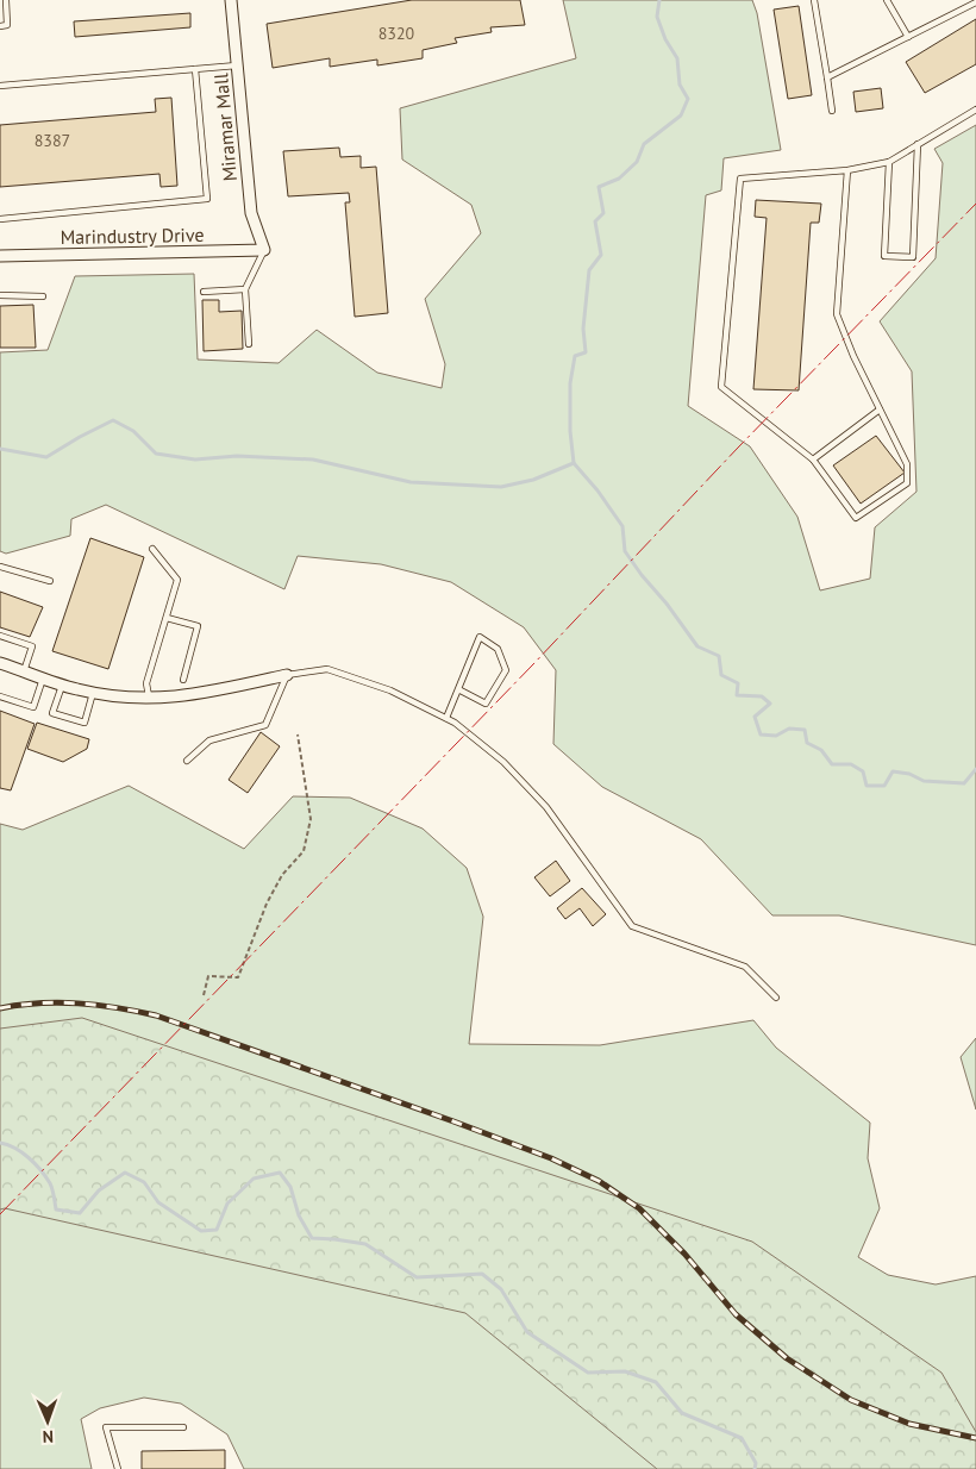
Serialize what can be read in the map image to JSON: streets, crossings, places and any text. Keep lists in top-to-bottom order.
{
  "streets": {
    "street": ["Miramar Mall", "Marindustry Drive"]
  },
  "crossings": [
    ["Miramar Mall", "Marindustry Drive"]
  ],
  "house_numbers": ["8320", "8387"],
  "north": "bottom"
}
